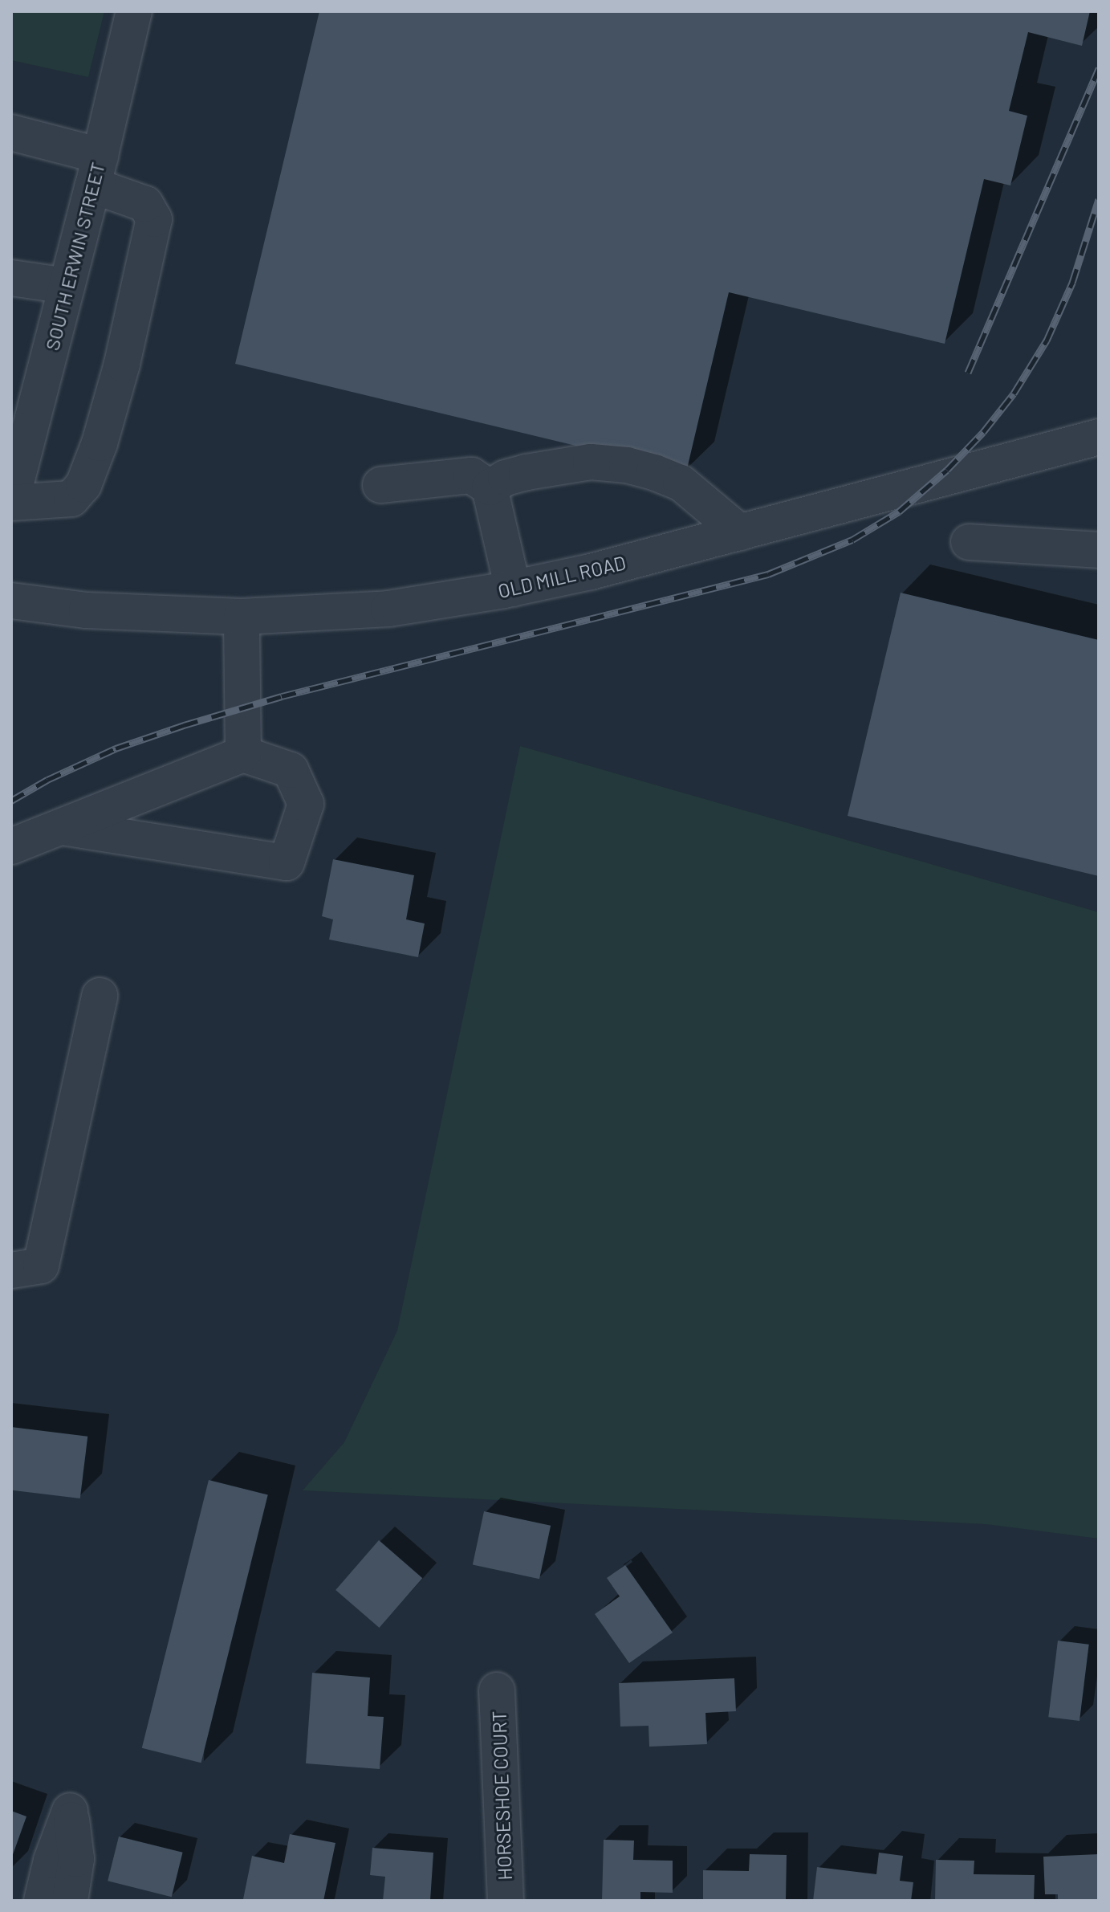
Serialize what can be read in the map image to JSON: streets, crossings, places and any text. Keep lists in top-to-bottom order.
{
  "streets": {
    "street": ["SOUTH ERWIN STREET", "OLD MILL ROAD", "HORSESHOE COURT"]
  }
}
